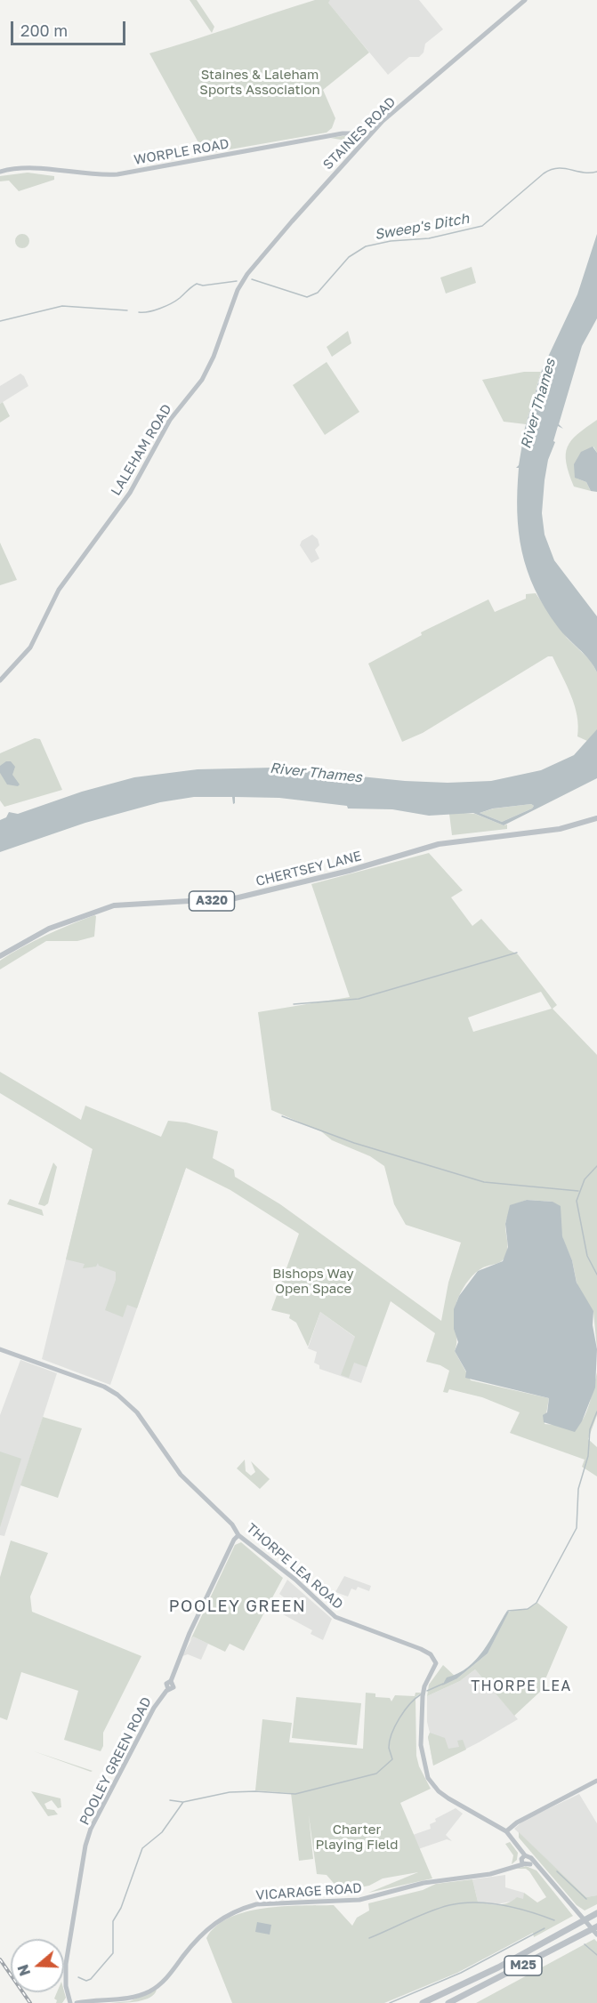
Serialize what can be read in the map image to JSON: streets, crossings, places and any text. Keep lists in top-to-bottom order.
{
  "streets": {
    "highway": ["M25"],
    "main road": [
      "STAINES ROAD",
      "WORPLE ROAD",
      "LALEHAM ROAD",
      "CHERTSEY LANE",
      "A320",
      "THORPE LEA ROAD",
      "POOLEY GREEN ROAD",
      "VICARAGE ROAD"
    ]
  },
  "crossings": [
    ["STAINES ROAD", "WORPLE ROAD"],
    ["STAINES ROAD", "LALEHAM ROAD"],
    ["THORPE LEA ROAD", "POOLEY GREEN ROAD"]
  ],
  "districts": ["POOLEY GREEN", "THORPE LEA"],
  "water": ["Sweep's Ditch", "River Thames"],
  "parks": ["Staines & Laleham Sports Association", "Bishops Way Open Space", "Charter Playing Field"],
  "scale_bar": "200 m",
  "north": "left"
}
